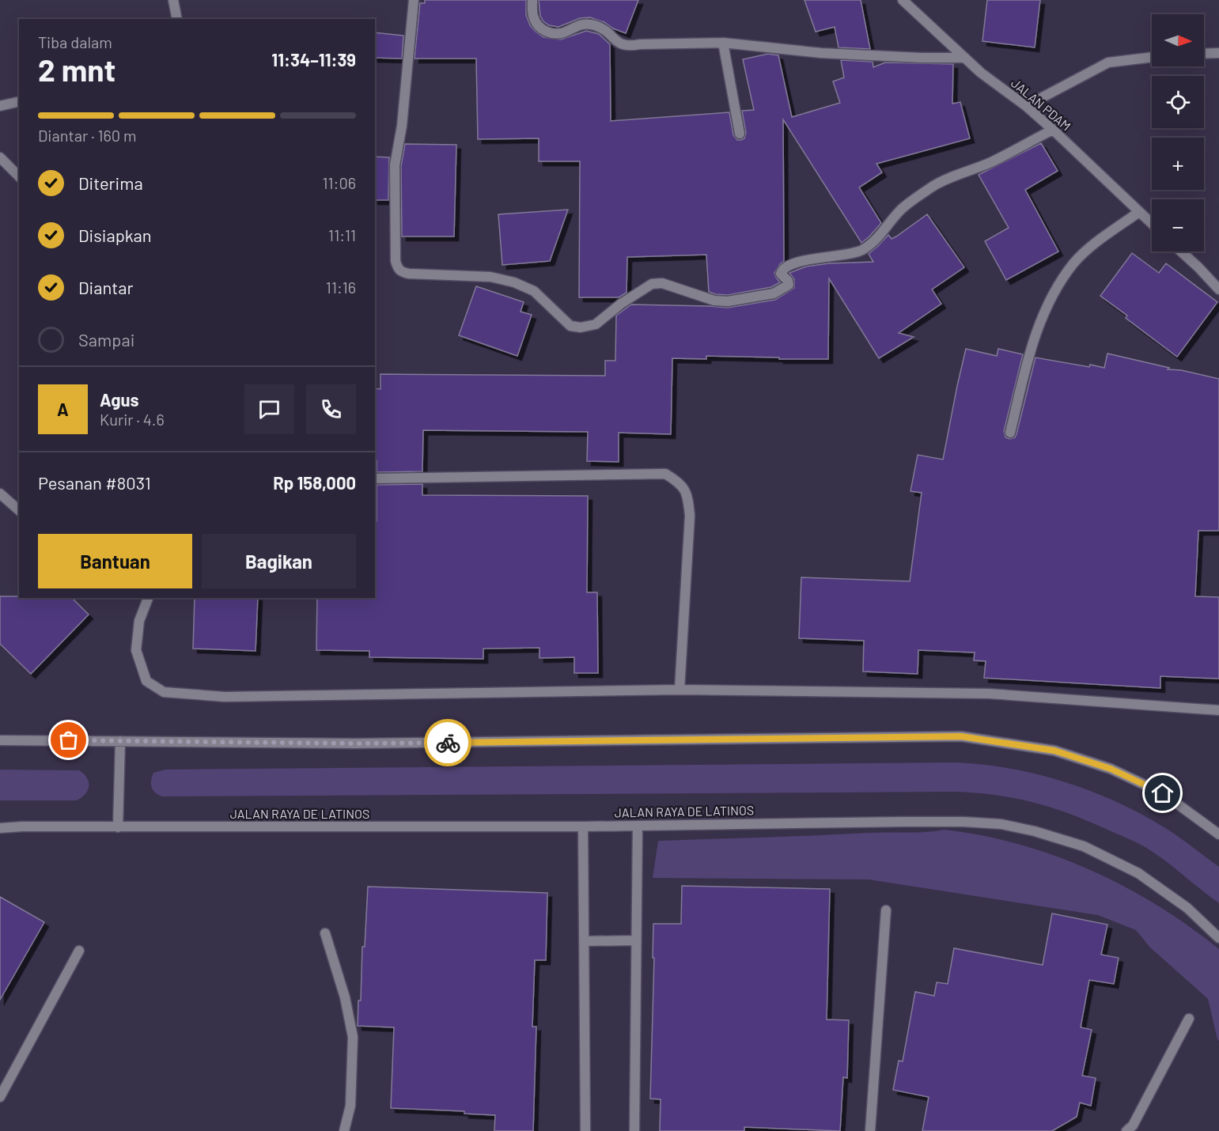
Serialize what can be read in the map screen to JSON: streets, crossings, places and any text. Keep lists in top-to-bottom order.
{
  "streets": {
    "street": ["JALAN PDAM", "JALAN RAYA DE LATINOS"]
  },
  "north": "right",
  "page": {
    "map_buttons": ["+", "−"],
    "heading": ["2 mnt", "Tiba dalam", "11:34–11:39"],
    "panel": [
      "Agus",
      "Kurir · 4.6",
      "Pesanan #8031",
      "Rp 158,000"
    ],
    "bar": "Diantar · 160 m",
    "list": [
      ["Diterima", "11:06"],
      ["Disiapkan", "11:11"],
      ["Diantar", "11:16"],
      "Sampai"
    ],
    "round": "A",
    "buttons": ["Bantuan", "Bagikan"]
  }
}
